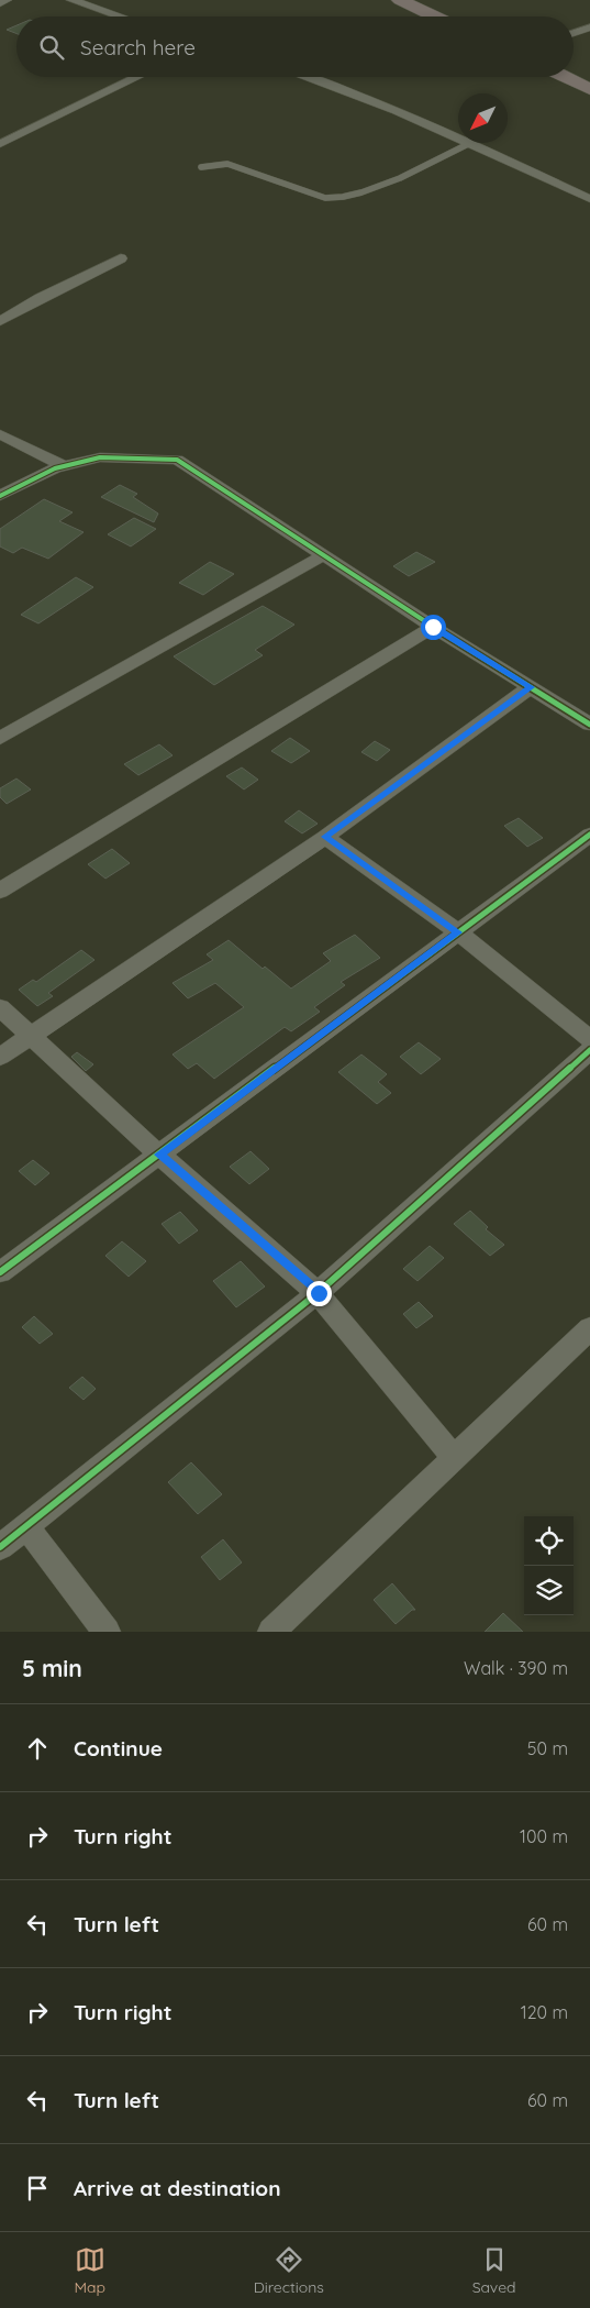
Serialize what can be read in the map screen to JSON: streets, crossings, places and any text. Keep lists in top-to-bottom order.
{
  "north": "bottom left",
  "page": {
    "search": "Search here",
    "heading": ["5 min", "Walk · 390 m"],
    "list": [
      ["Continue", "50 m"],
      ["Turn right", "100 m"],
      ["Turn left", "60 m"],
      ["Turn right", "120 m"],
      ["Turn left", "60 m"],
      "Arrive at destination"
    ],
    "nav": ["Map", "Directions", "Saved"]
  }
}
